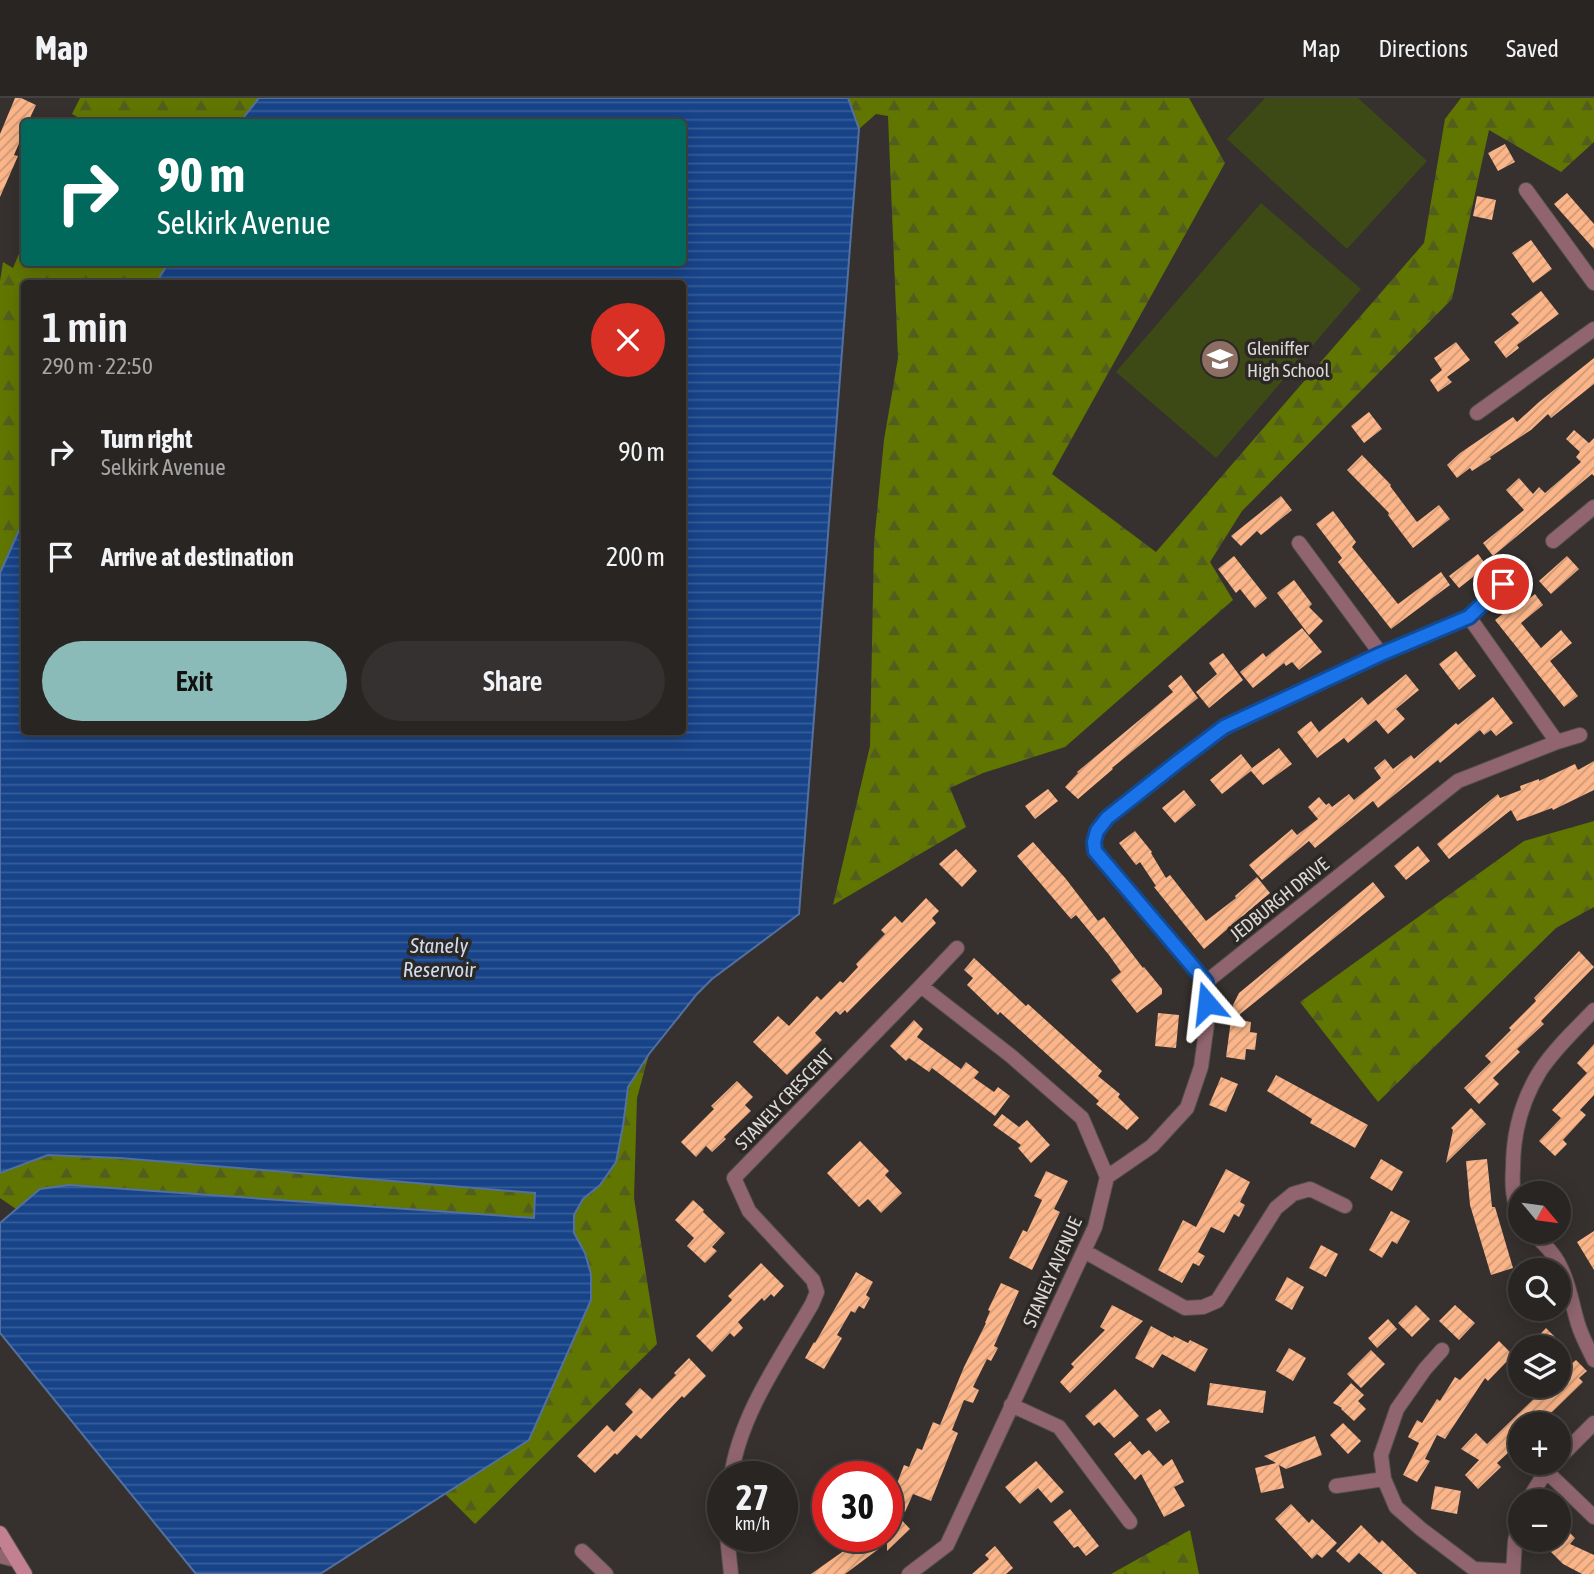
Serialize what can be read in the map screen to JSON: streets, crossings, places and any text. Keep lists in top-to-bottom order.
{
  "streets": {
    "street": ["JEDBURGH DRIVE", "STANELY CRESCENT", "STANELY AVENUE"]
  },
  "water": ["Stanely Reservoir"],
  "places": {
    "school or university": ["Gleniffer High School"]
  },
  "north": "bottom right",
  "page": {
    "header": "Map",
    "nav": ["Map", "Directions", "Saved"],
    "turn": ["90 m", "Selkirk Avenue"],
    "heading": ["1 min", "290 m · 22:50"],
    "list": [
      {
        "name": "Turn right",
        "note": "Selkirk Avenue",
        "value": "90 m"
      },
      {
        "name": "Arrive at destination",
        "value": "200 m"
      }
    ],
    "buttons": ["Exit", "Share"],
    "map_buttons": ["+", "−"],
    "speed": "27 km/h",
    "limit": "30"
  }
}
